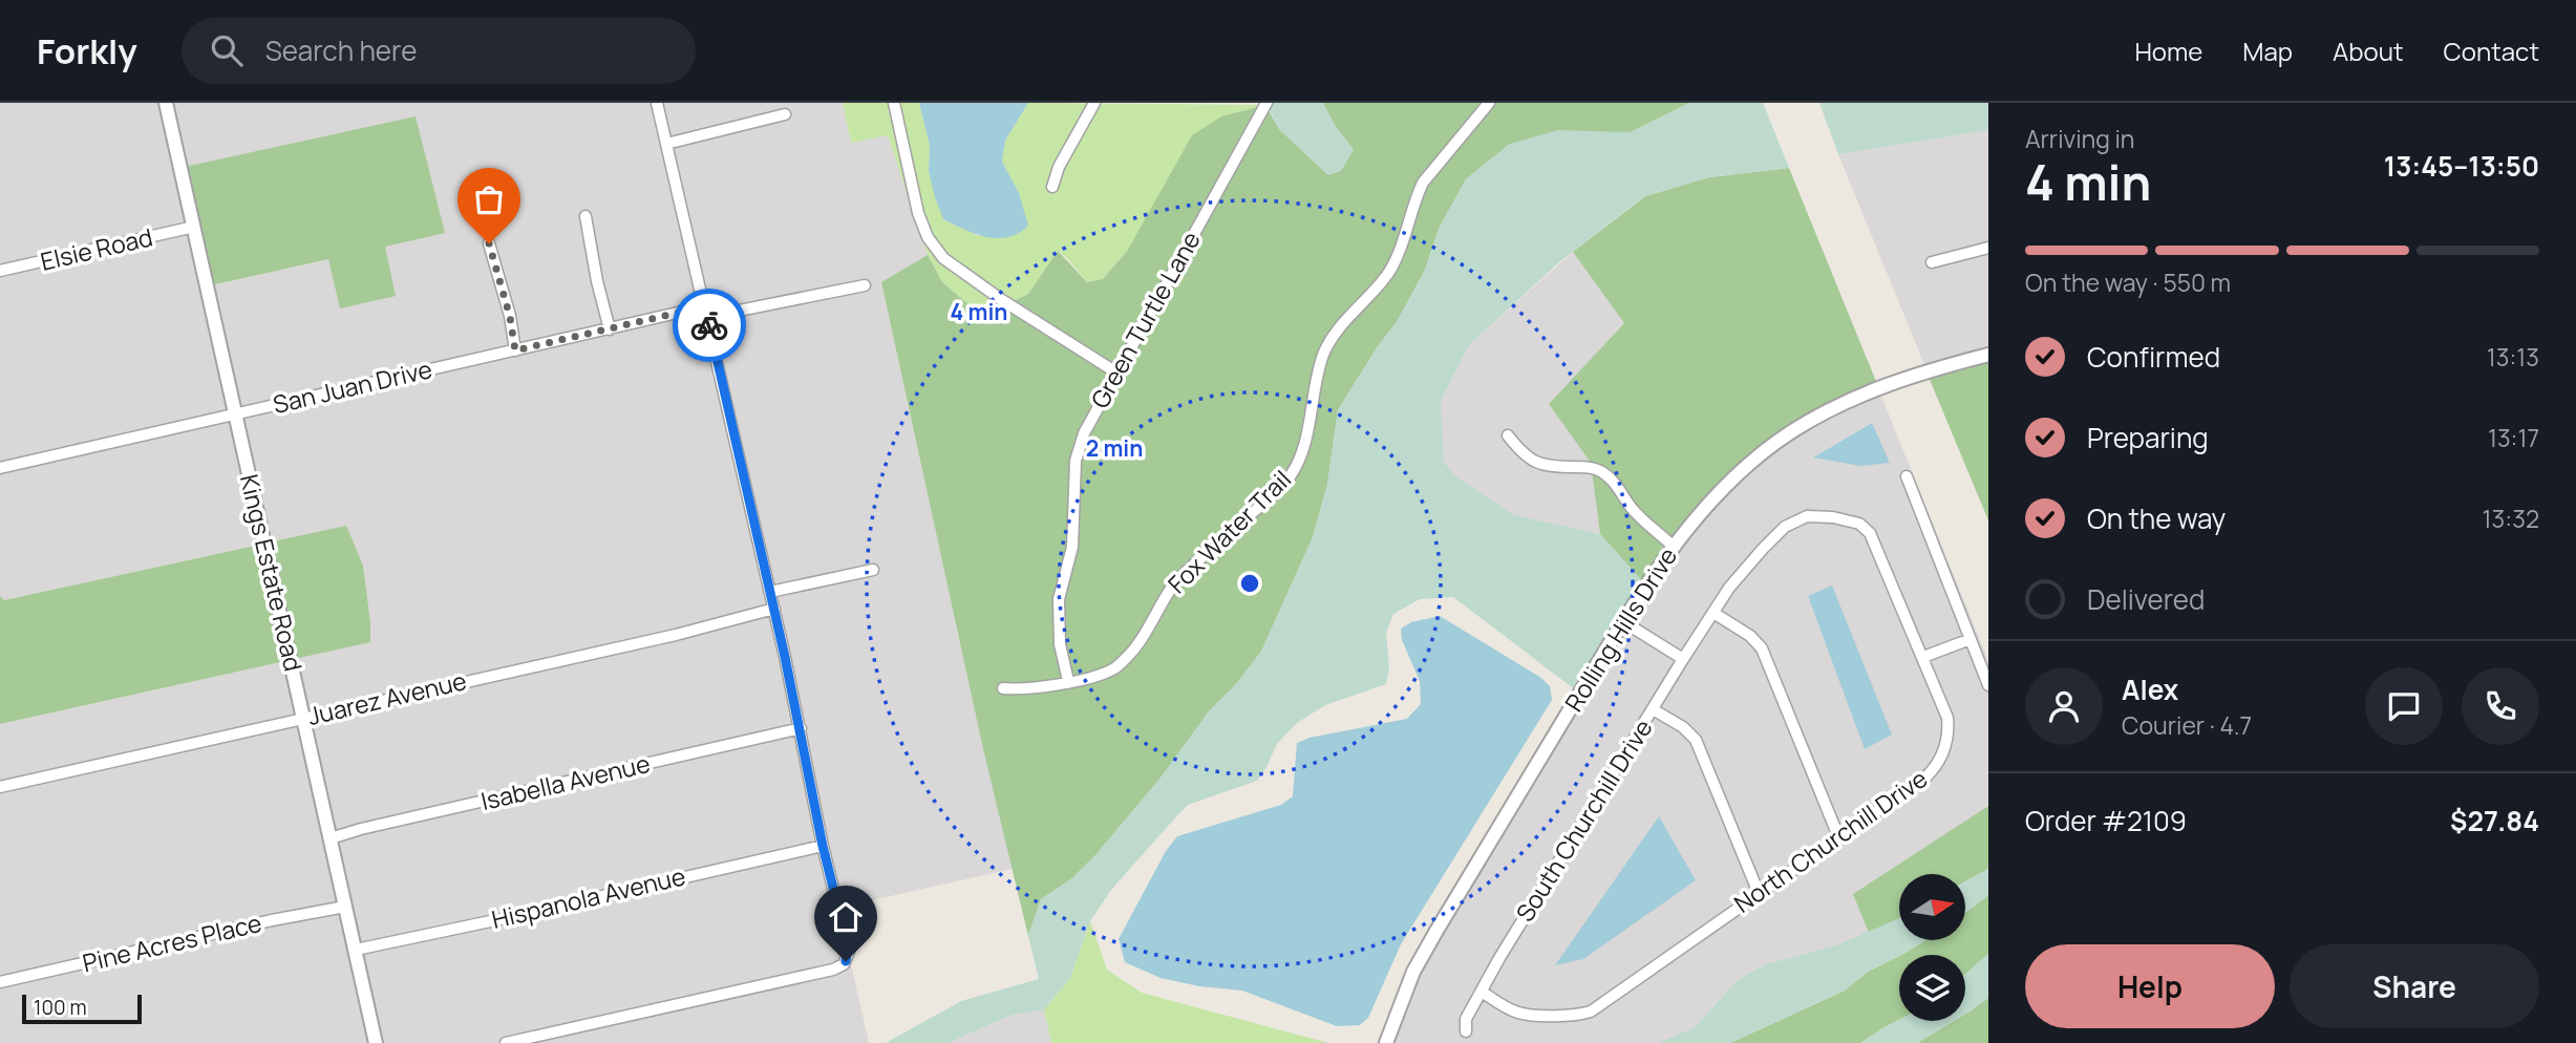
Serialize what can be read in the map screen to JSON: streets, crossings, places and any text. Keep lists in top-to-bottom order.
{
  "streets": {
    "street": [
      "Elsie Road",
      "Green Turtle Lane",
      "San Juan Drive",
      "Fox Water Trail",
      "Kings Estate Road",
      "Rolling Hills Drive",
      "Juarez Avenue",
      "Isabella Avenue",
      "South Churchill Drive",
      "North Churchill Drive",
      "Hispanola Avenue",
      "Pine Acres Place"
    ]
  },
  "crossings": [
    ["Elsie Road", "Kings Estate Road"],
    ["Green Turtle Lane", "Fox Water Trail"],
    ["San Juan Drive", "Kings Estate Road"],
    ["Kings Estate Road", "Juarez Avenue"],
    ["Kings Estate Road", "Isabella Avenue"],
    ["Kings Estate Road", "Hispanola Avenue"],
    ["Kings Estate Road", "Pine Acres Place"],
    ["South Churchill Drive", "North Churchill Drive"]
  ],
  "scale_bar": "100 m",
  "north": "right",
  "page": {
    "header": "Forkly",
    "search": "Search here",
    "nav": [
      "Home",
      "Map",
      "About",
      "Contact"
    ],
    "heading": ["4 min", "Arriving in", "13:45–13:50"],
    "panel": [
      "Alex",
      "Courier · 4.7",
      "Order #2109",
      "$27.84"
    ],
    "bar": "On the way · 550 m",
    "list": [
      ["Confirmed", "13:13"],
      ["Preparing", "13:17"],
      ["On the way", "13:32"],
      "Delivered"
    ],
    "buttons": ["Help", "Share"],
    "scale": "100 m"
  },
  "rings": ["4 min", "2 min"]
}
